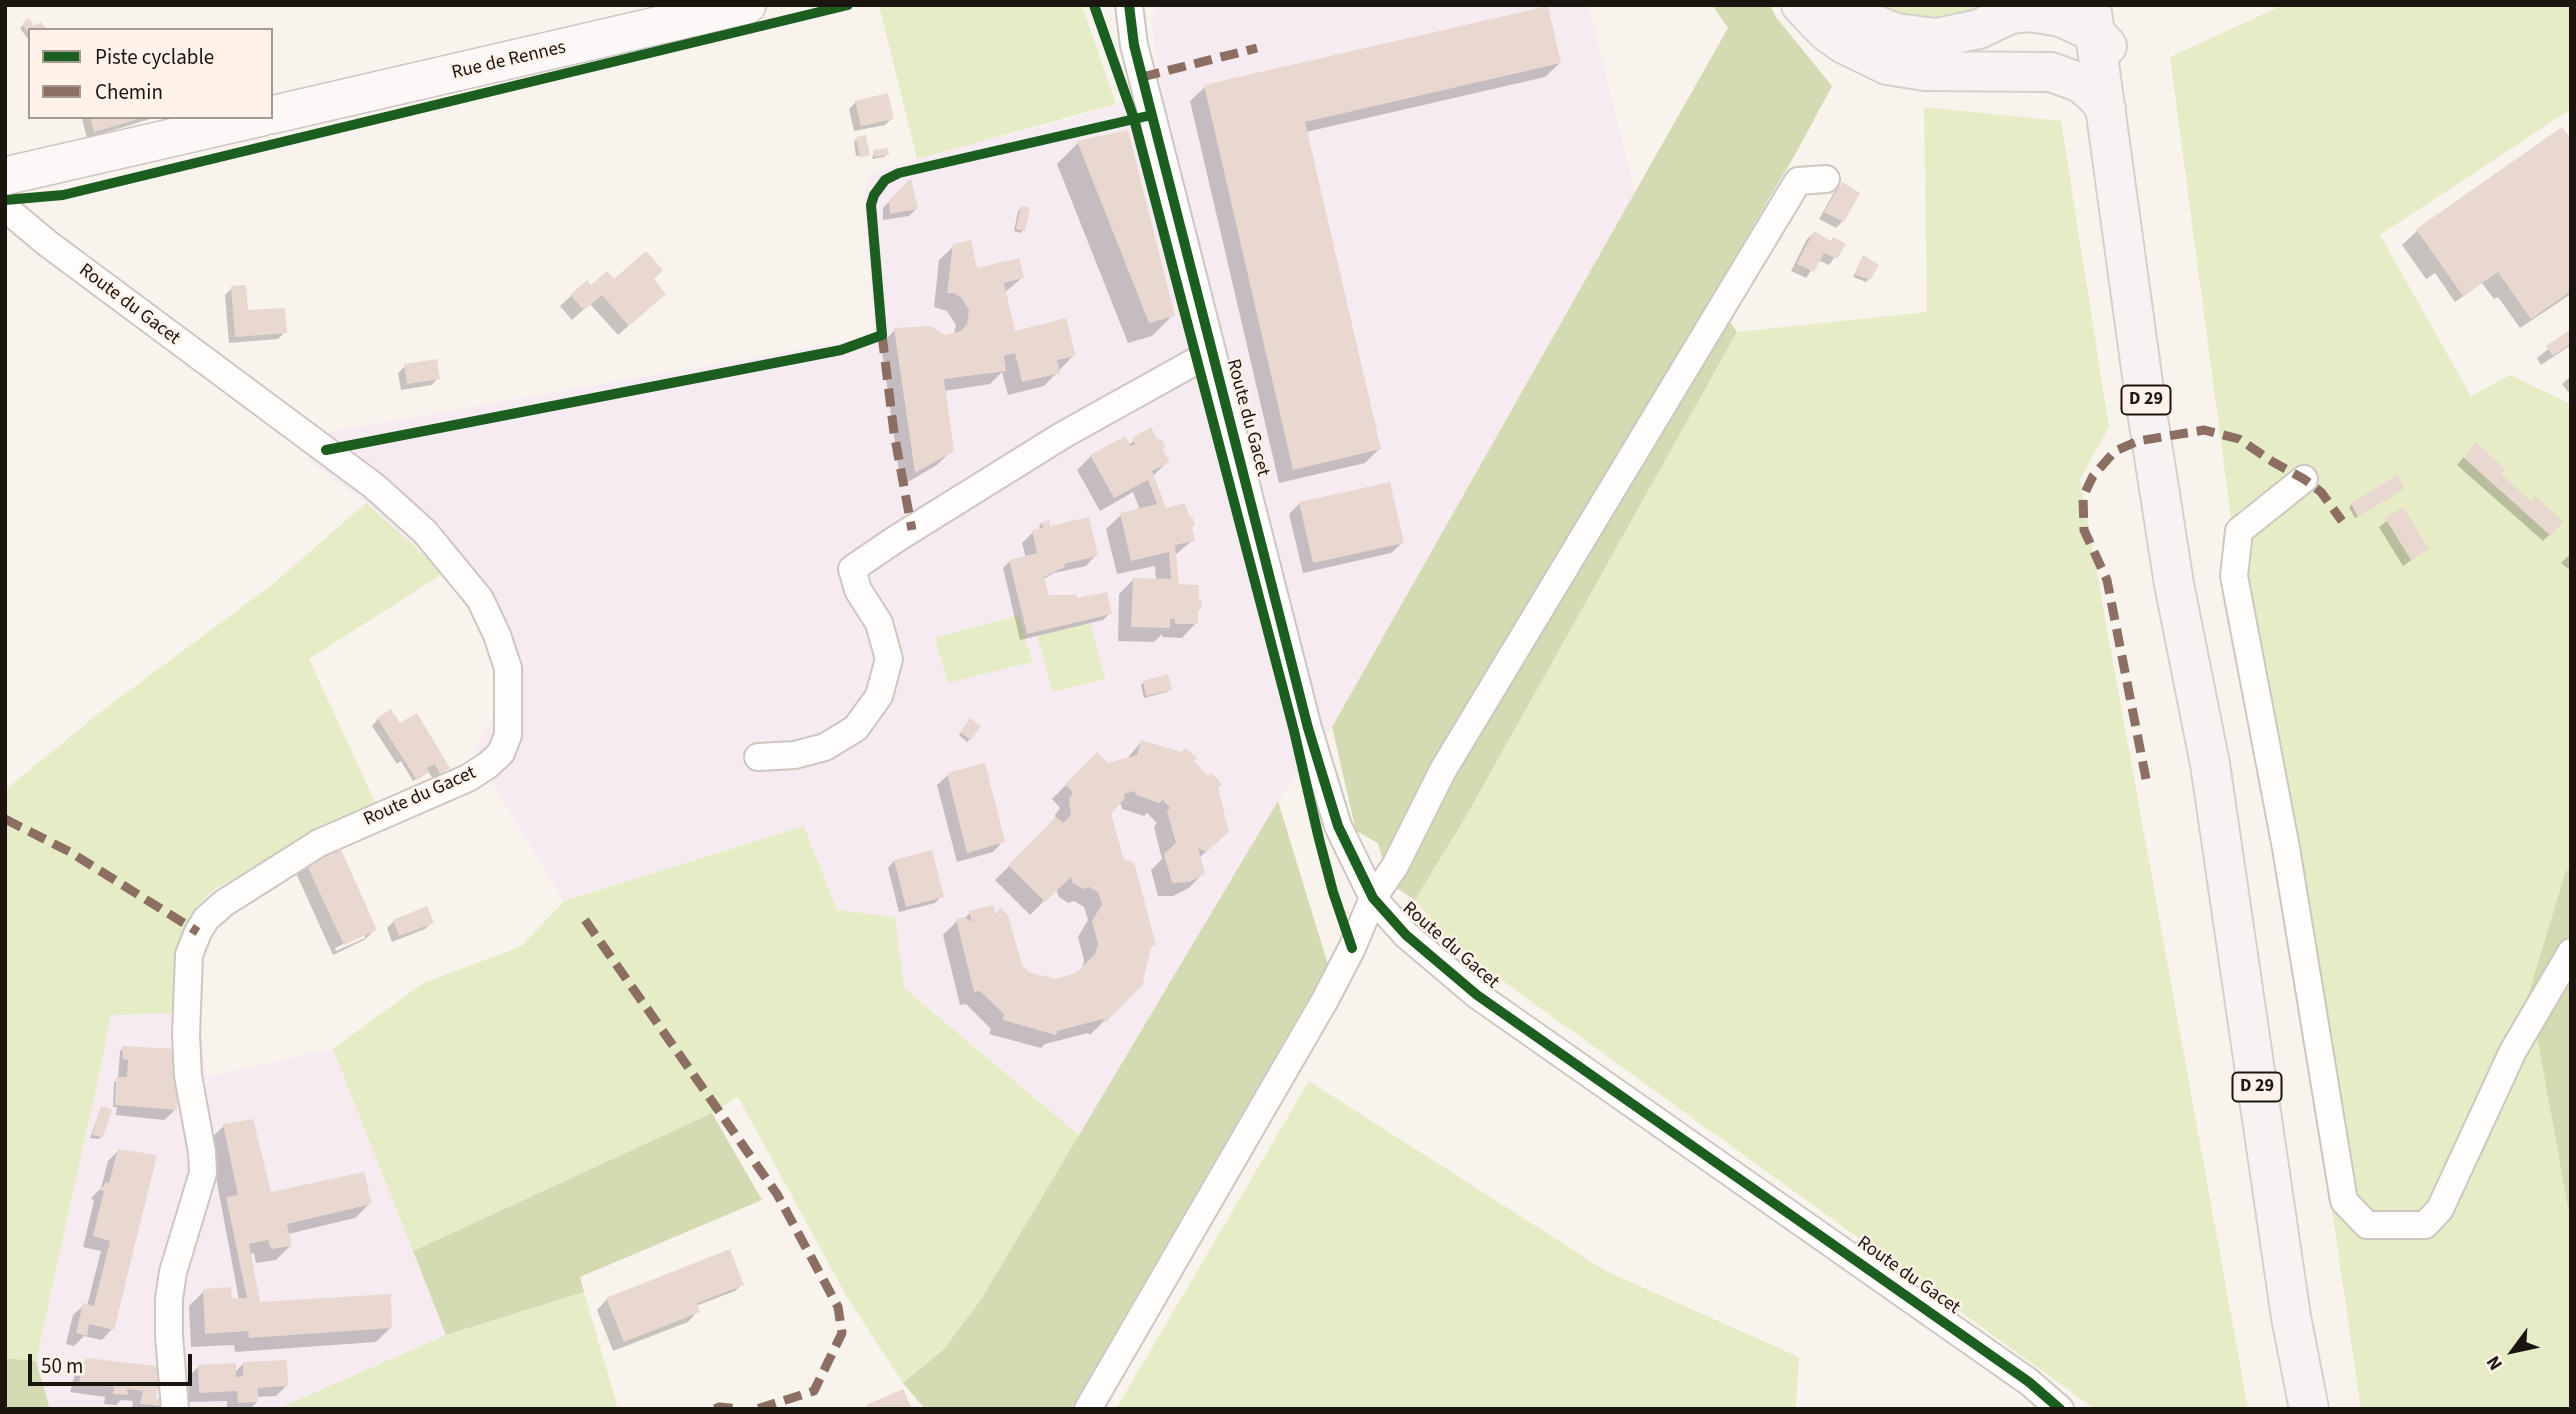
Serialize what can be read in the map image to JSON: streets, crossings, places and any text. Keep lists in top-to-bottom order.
{
  "streets": {
    "main road": ["Rue de Rennes", "D 29"],
    "street": ["Route du Gacet"]
  },
  "legend": ["Piste cyclable", "Chemin"],
  "scale_bar": "50 m",
  "north": "bottom left"
}
